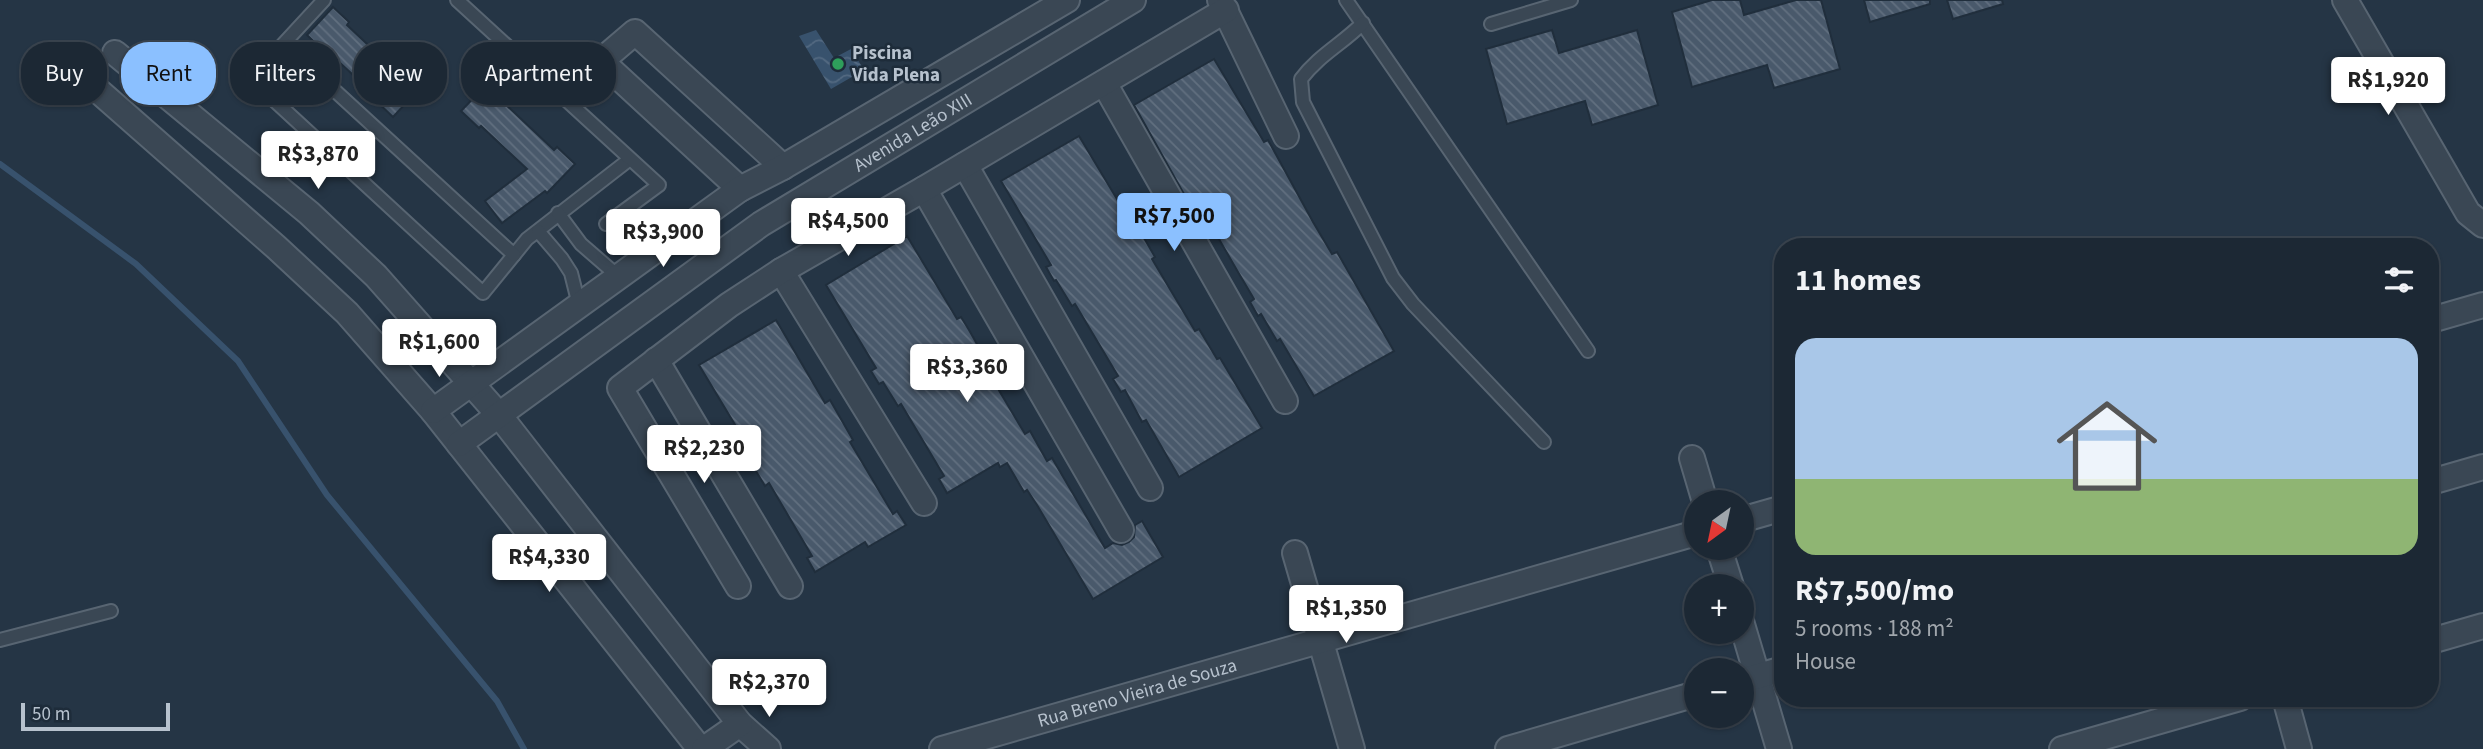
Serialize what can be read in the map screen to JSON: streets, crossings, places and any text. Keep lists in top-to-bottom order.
{
  "streets": {
    "street": ["Avenida Leão XIII", "Rua Breno Vieira de Souza"]
  },
  "places": ["Piscina Vida Plena"],
  "scale_bar": "50 m",
  "north": "bottom left",
  "page": {
    "chip": [
      "Buy",
      "Rent",
      "Filters",
      "New",
      "Apartment"
    ],
    "price": [
      "R$1,920",
      "R$3,870",
      "R$7,500",
      "R$4,500",
      "R$3,900",
      "R$1,600",
      "R$3,360",
      "R$2,230",
      "R$4,330",
      "R$1,350",
      "R$2,370"
    ],
    "heading": "11 homes",
    "list": [
      {
        "name": "R$7,500/mo",
        "note": "5 rooms · 188 m² · House"
      }
    ],
    "map_buttons": ["+", "−"],
    "scale": "50 m"
  }
}
